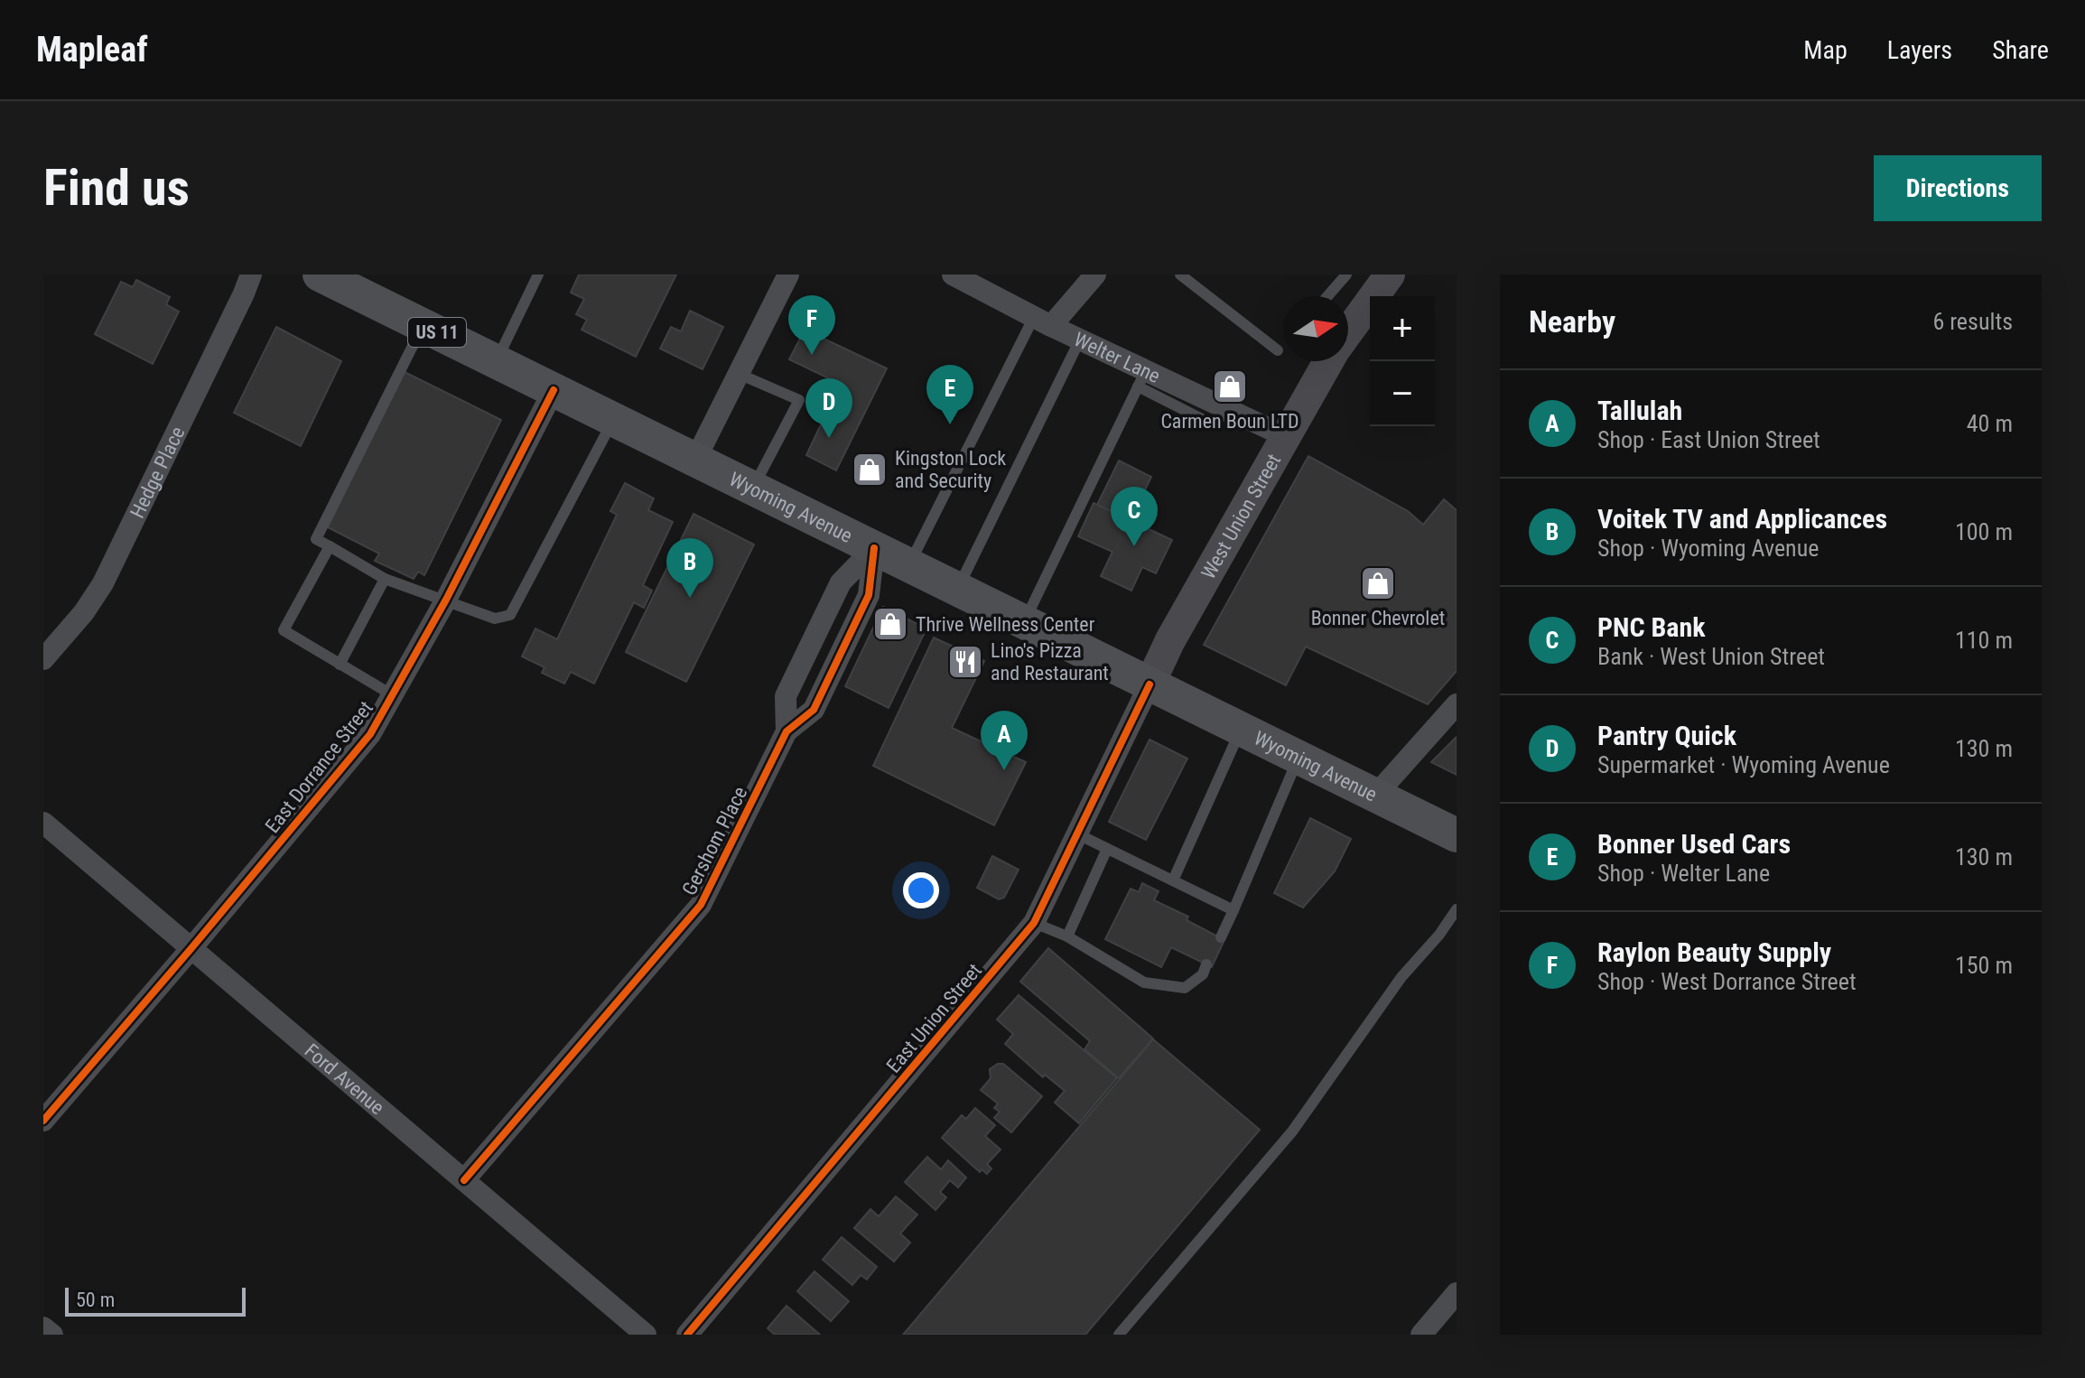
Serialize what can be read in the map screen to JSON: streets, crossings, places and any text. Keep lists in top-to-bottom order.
{
  "streets": {
    "main road": ["US 11", "Wyoming Avenue", "West Union Street"],
    "street": [
      "Welter Lane",
      "Hedge Place",
      "East Dorrance Street",
      "Gershom Place",
      "East Union Street",
      "Ford Avenue"
    ]
  },
  "crossings": [
    ["Welter Lane", "West Union Street"],
    ["Wyoming Avenue", "West Union Street"],
    ["Wyoming Avenue", "East Dorrance Street"],
    ["Wyoming Avenue", "Gershom Place"],
    ["Wyoming Avenue", "East Union Street"],
    ["West Union Street", "East Union Street"],
    ["East Dorrance Street", "Ford Avenue"],
    ["Gershom Place", "Ford Avenue"]
  ],
  "places": {
    "shop": [
      "Carmen Boun LTD",
      "Kingston Lock and Security",
      "Bonner Chevrolet",
      "Thrive Wellness Center"
    ],
    "restaurant": ["Lino's Pizza and Restaurant"]
  },
  "scale_bar": "50 m",
  "north": "right",
  "page": {
    "header": "Mapleaf",
    "nav": ["Map", "Layers", "Share"],
    "buttons": "Directions",
    "title": "Find us",
    "heading": ["Nearby", "6 results"],
    "pins": [
      "F",
      "E",
      "D",
      "C",
      "B",
      "A"
    ],
    "map_buttons": ["+", "−"],
    "list": [
      {
        "mark": "A",
        "name": "Tallulah",
        "note": "Shop · East Union Street",
        "value": "40 m"
      },
      {
        "mark": "B",
        "name": "Voitek TV and Applicances",
        "note": "Shop · Wyoming Avenue",
        "value": "100 m"
      },
      {
        "mark": "C",
        "name": "PNC Bank",
        "note": "Bank · West Union Street",
        "value": "110 m"
      },
      {
        "mark": "D",
        "name": "Pantry Quick",
        "note": "Supermarket · Wyoming Avenue",
        "value": "130 m"
      },
      {
        "mark": "E",
        "name": "Bonner Used Cars",
        "note": "Shop · Welter Lane",
        "value": "130 m"
      },
      {
        "mark": "F",
        "name": "Raylon Beauty Supply",
        "note": "Shop · West Dorrance Street",
        "value": "150 m"
      }
    ],
    "scale": "50 m"
  }
}
